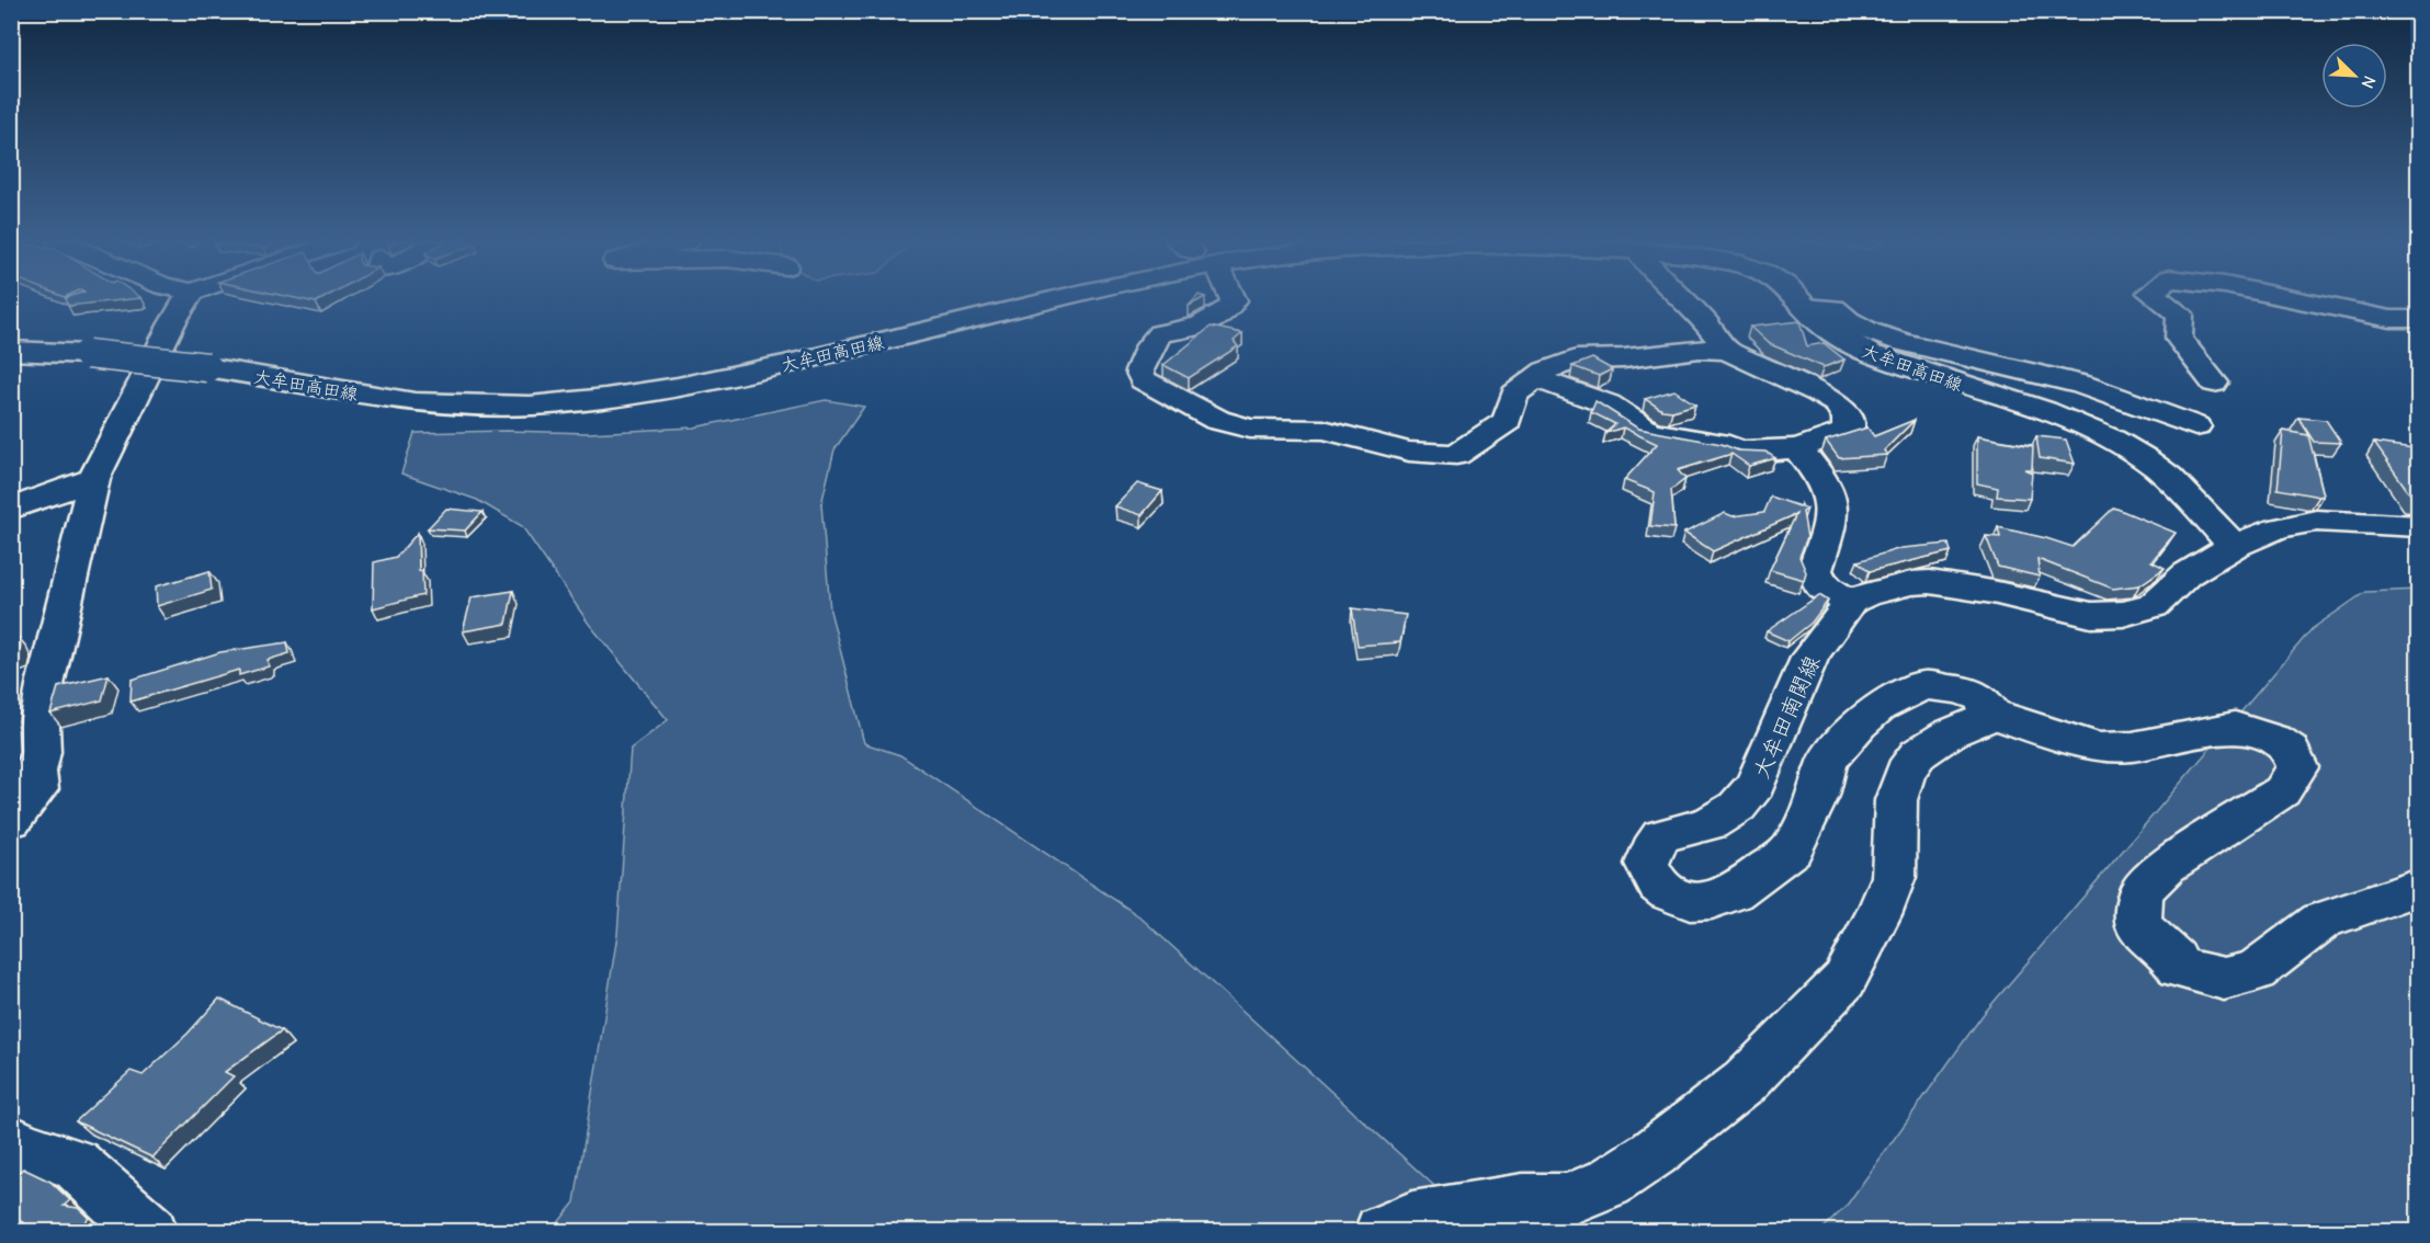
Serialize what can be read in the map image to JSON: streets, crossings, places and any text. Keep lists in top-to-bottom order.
{
  "streets": {
    "street": ["大牟田高田線", "大牟田南関線"]
  },
  "north": "bottom right"
}
